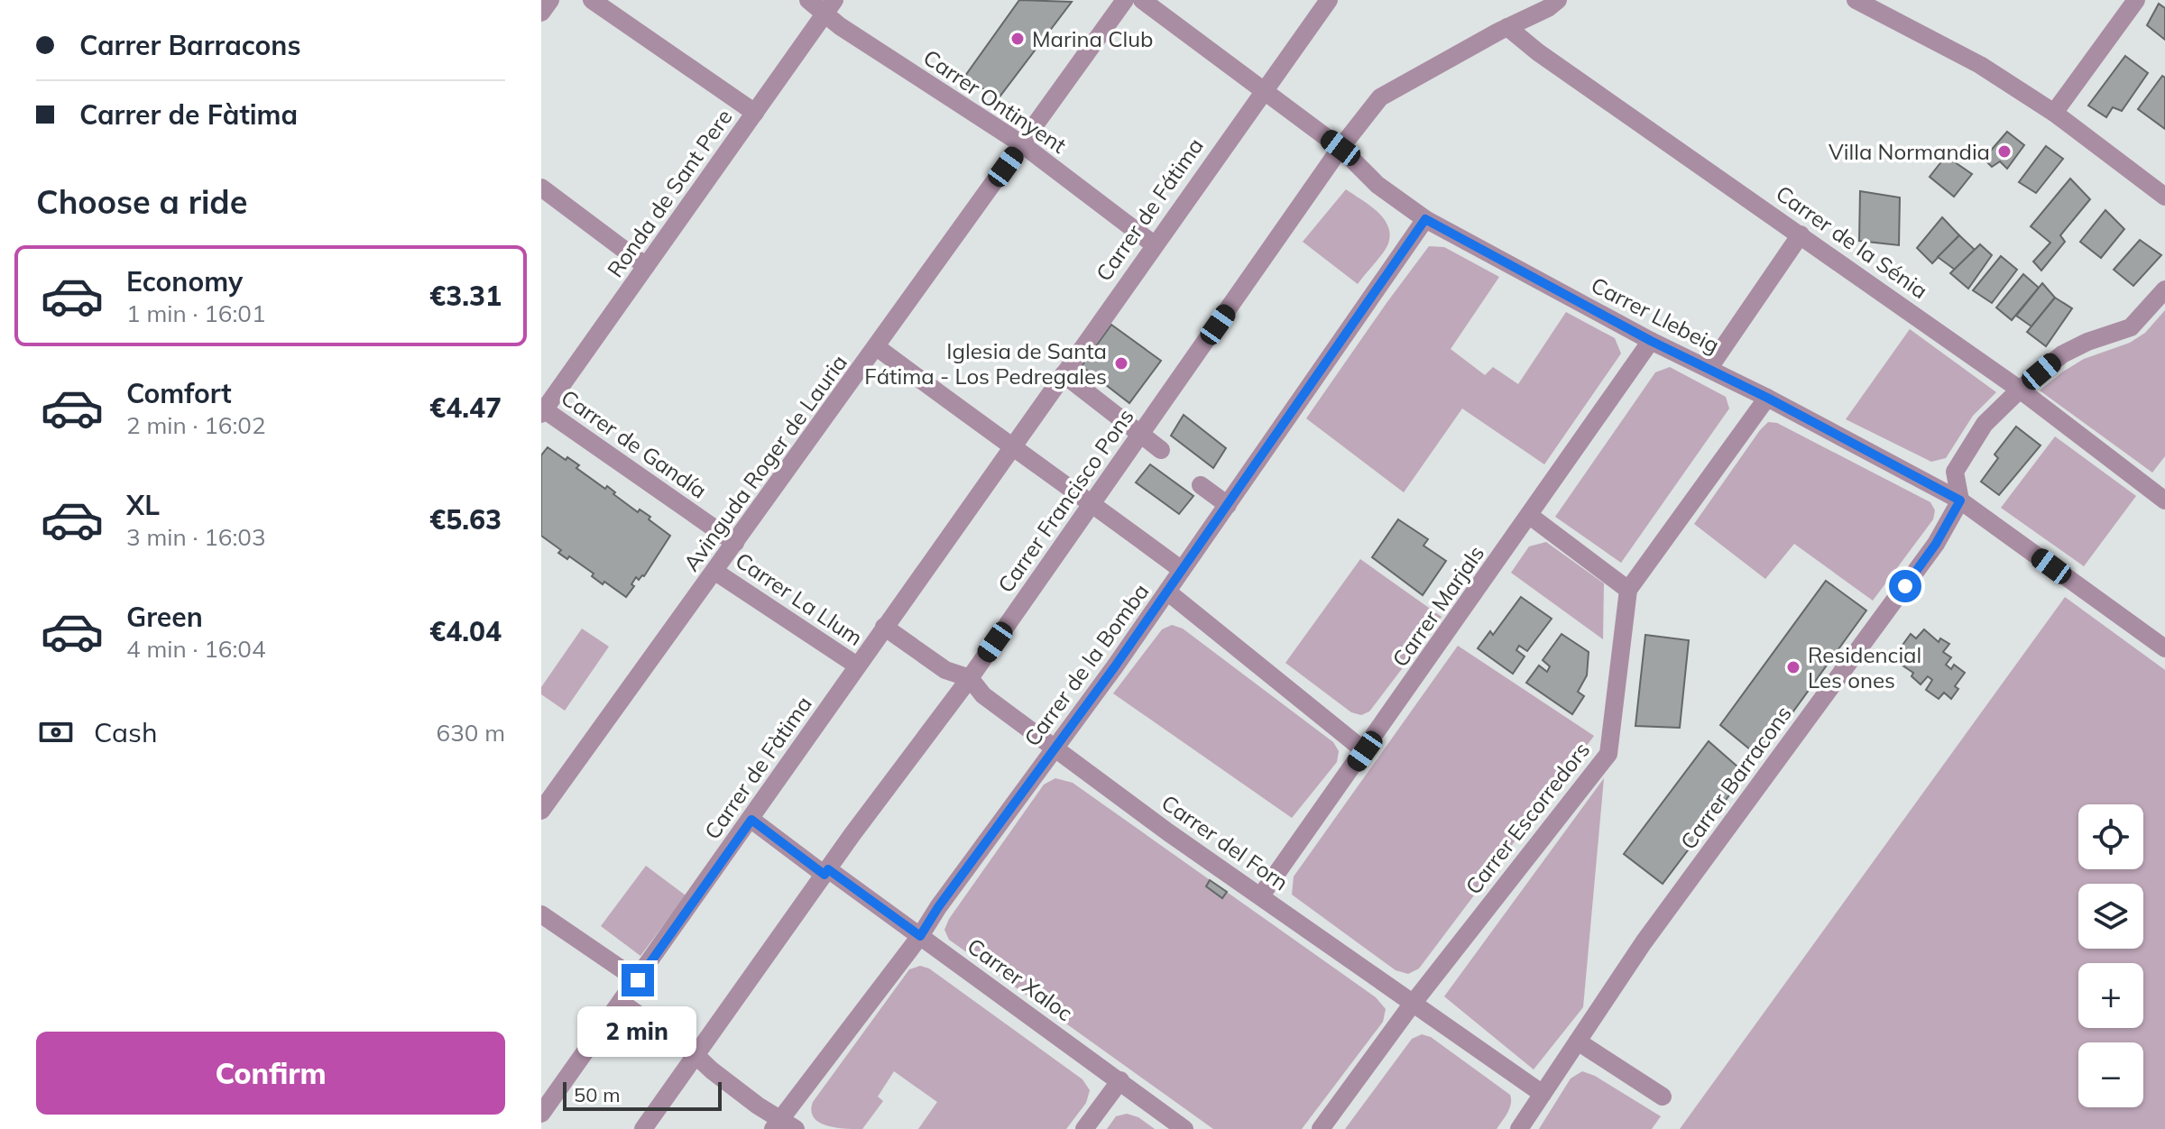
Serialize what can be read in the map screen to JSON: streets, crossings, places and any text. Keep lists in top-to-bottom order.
{
  "streets": {
    "street": [
      "Carrer Ontinyent",
      "Ronda de Sant Pere",
      "Carrer de Fátima",
      "Carrer de la Sénia",
      "Carrer Llebeig",
      "Carrer de Gandía",
      "Avinguda Roger de Lauria",
      "Carrer Francisco Pons",
      "Carrer La Llum",
      "Carrer Marjals",
      "Carrer de la Bomba",
      "Carrer de Fàtima",
      "Carrer Barracons",
      "Carrer Escorredors",
      "Carrer del Forn",
      "Carrer Xaloc"
    ]
  },
  "crossings": [
    ["Carrer Ontinyent", "Ronda de Sant Pere"],
    ["Carrer Ontinyent", "Carrer de Fátima"],
    ["Carrer Ontinyent", "Avinguda Roger de Lauria"],
    ["Ronda de Sant Pere", "Carrer de Gandía"],
    ["Carrer de Fátima", "Carrer Llebeig"],
    ["Carrer de Fátima", "Carrer de Fàtima"],
    ["Carrer de la Sénia", "Carrer Francisco Pons"],
    ["Carrer Llebeig", "Carrer Francisco Pons"],
    ["Carrer Llebeig", "Carrer Marjals"],
    ["Carrer Llebeig", "Carrer de la Bomba"],
    ["Carrer Llebeig", "Carrer Barracons"],
    ["Carrer Llebeig", "Carrer Escorredors"],
    ["Carrer de Gandía", "Avinguda Roger de Lauria"],
    ["Avinguda Roger de Lauria", "Carrer La Llum"],
    ["Carrer Francisco Pons", "Carrer del Forn"],
    ["Carrer Francisco Pons", "Carrer Xaloc"],
    ["Carrer La Llum", "Carrer de Fàtima"],
    ["Carrer Marjals", "Carrer del Forn"],
    ["Carrer de la Bomba", "Carrer del Forn"],
    ["Carrer de la Bomba", "Carrer Xaloc"],
    ["Carrer de Fàtima", "Carrer del Forn"],
    ["Carrer de Fàtima", "Carrer Xaloc"],
    ["Carrer Barracons", "Carrer del Forn"],
    ["Carrer Escorredors", "Carrer del Forn"]
  ],
  "places": [
    "Marina Club",
    "Villa Normandia",
    "Iglesia de Santa Fátima - Los Pedregales",
    "Residencial Les ones"
  ],
  "scale_bar": "50 m",
  "page": {
    "banner": ["Carrer Barracons", "Carrer de Fàtima"],
    "heading": "Choose a ride",
    "list": [
      {
        "name": "Economy",
        "note": "1 min · 16:01",
        "value": "€3.31"
      },
      {
        "name": "Comfort",
        "note": "2 min · 16:02",
        "value": "€4.47"
      },
      {
        "name": "XL",
        "note": "3 min · 16:03",
        "value": "€5.63"
      },
      {
        "name": "Green",
        "note": "4 min · 16:04",
        "value": "€4.04"
      }
    ],
    "pay": ["Cash", "630 m"],
    "map_buttons": ["+", "−"],
    "bubble": "2 min",
    "buttons": "Confirm",
    "scale": "50 m"
  }
}
